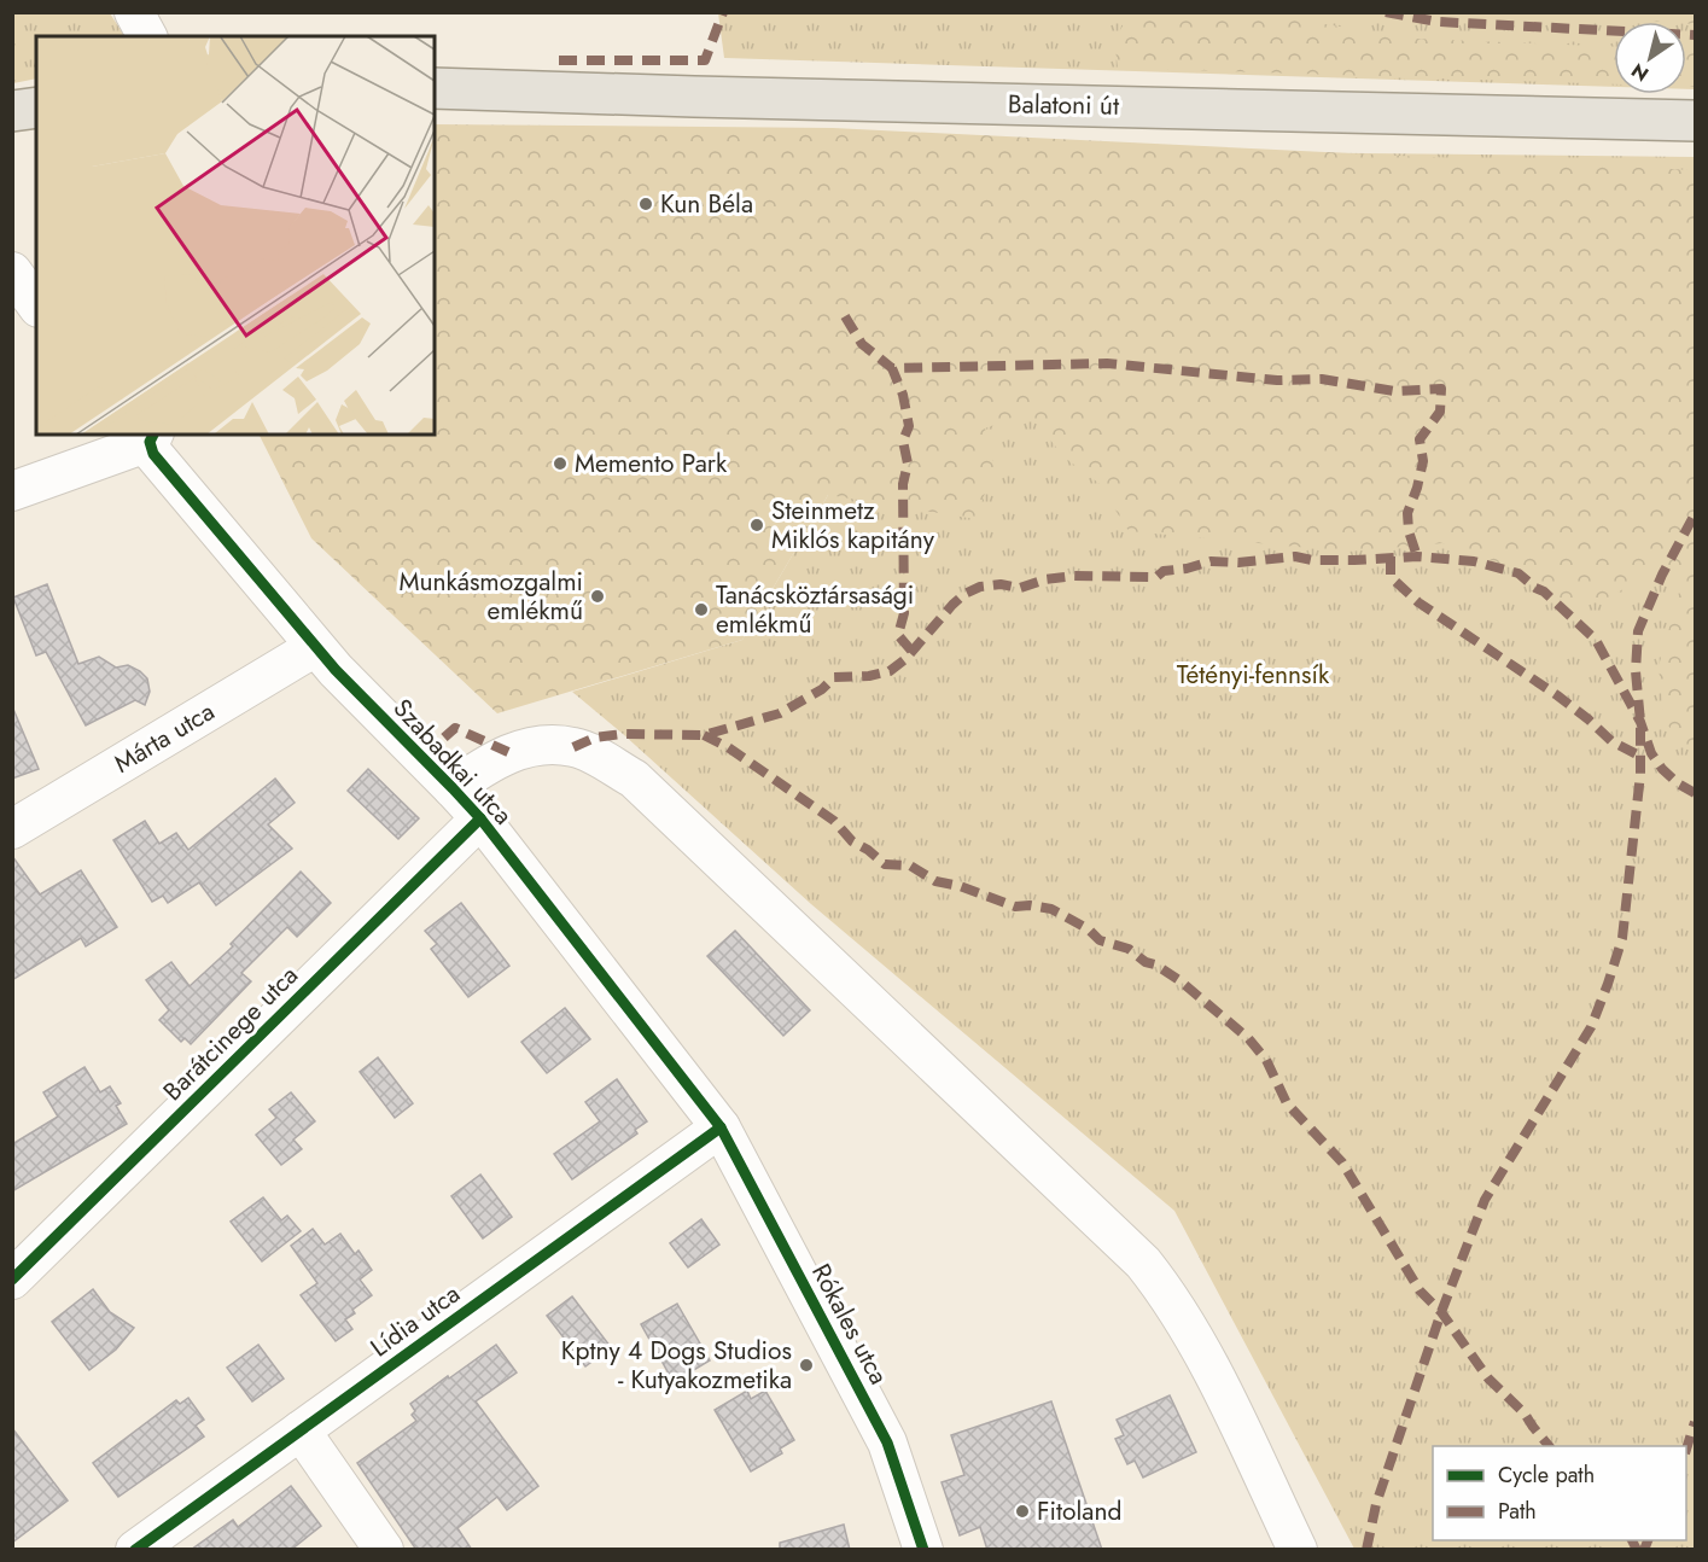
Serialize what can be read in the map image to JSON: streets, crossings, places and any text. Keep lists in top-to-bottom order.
{
  "streets": {
    "main road": ["Balatoni út"],
    "street": [
      "Márta utca",
      "Szabadkai utca",
      "Barátcinege utca",
      "Lídia utca",
      "Rókales utca"
    ]
  },
  "crossings": [
    ["Márta utca", "Szabadkai utca"],
    ["Szabadkai utca", "Barátcinege utca"],
    ["Szabadkai utca", "Lídia utca"],
    ["Szabadkai utca", "Rókales utca"],
    ["Lídia utca", "Rókales utca"]
  ],
  "parks": ["Tétényi-fennsík"],
  "places": [
    "Kun Béla",
    "Memento Park",
    "Steinmetz Miklós kapitány",
    "Munkásmozgalmi emlékmű",
    "Tanácsköztársasági emlékmű",
    "Kptny 4 Dogs Studios - Kutyakozmetika",
    "Fitoland"
  ],
  "legend": ["Cycle path", "Path"],
  "north": "bottom left"
}
